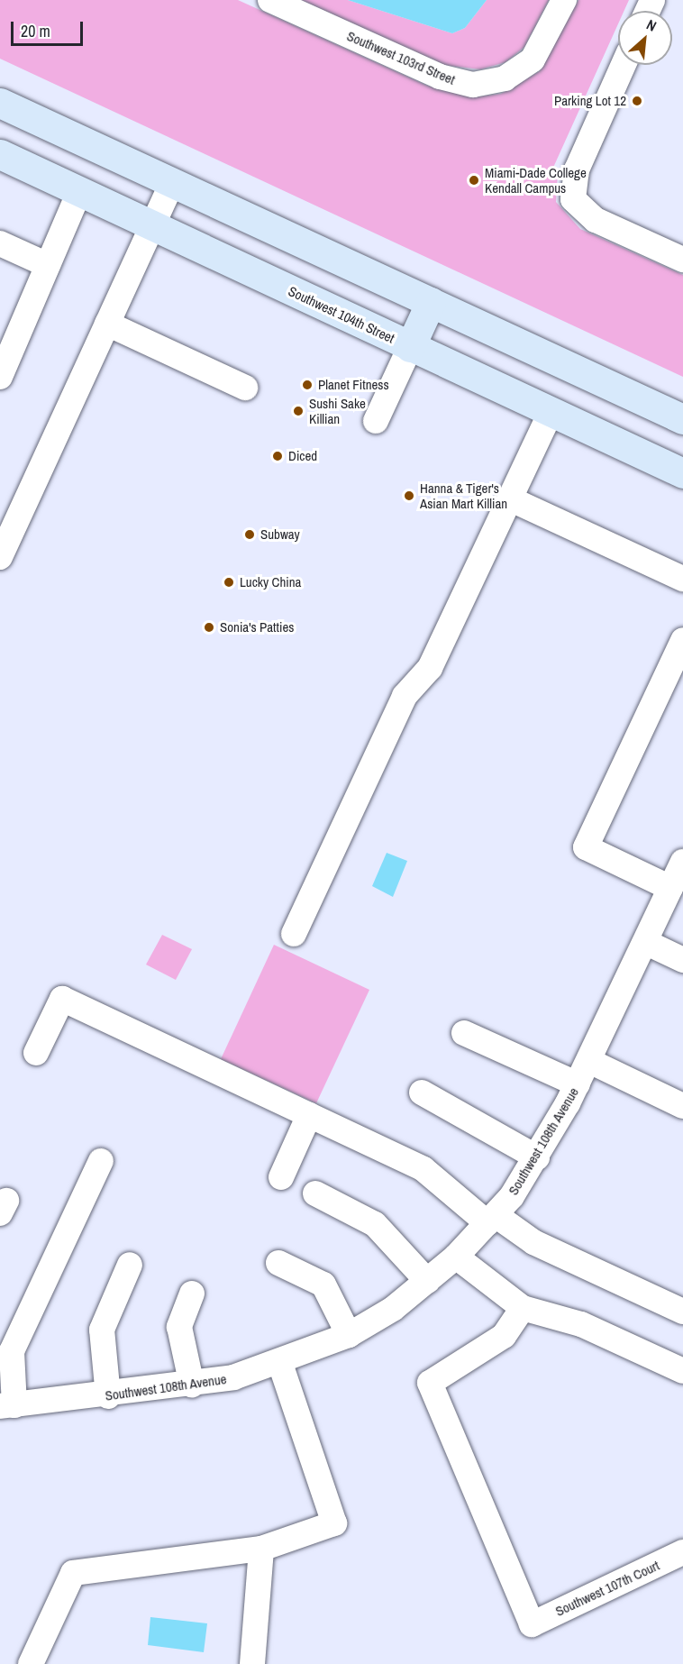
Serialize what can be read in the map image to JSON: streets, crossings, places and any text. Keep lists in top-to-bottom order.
{
  "streets": {
    "main road": ["Southwest 104th Street"],
    "street": ["Southwest 103rd Street", "Southwest 108th Avenue", "Southwest 107th Court"]
  },
  "places": [
    "Parking Lot 12",
    "Miami-Dade College Kendall Campus",
    "Planet Fitness",
    "Sushi Sake Killian",
    "Diced",
    "Hanna & Tiger's Asian Mart Killian",
    "Subway",
    "Lucky China",
    "Sonia's Patties"
  ],
  "scale_bar": "20 m",
  "north": "top right"
}
